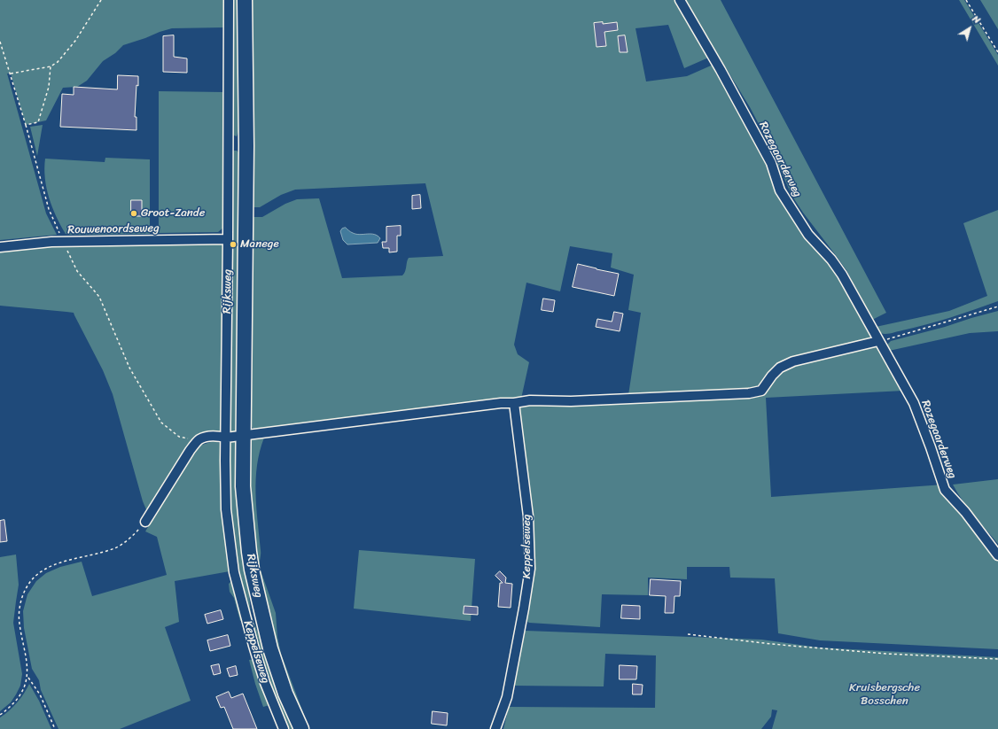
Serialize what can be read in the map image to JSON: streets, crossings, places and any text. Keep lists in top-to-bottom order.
{
  "streets": {
    "main road": ["Rijksweg", "Keppelseweg"],
    "street": ["Rozegaarderweg", "Rouwenoordseweg"]
  },
  "crossings": [
    ["Rouwenoordseweg", "Rijksweg"],
    ["Rijksweg", "Keppelseweg"]
  ],
  "parks": ["Kruisbergsche Bosschen"],
  "places": ["Groot-Zande", "Manege"],
  "north": "top right"
}
